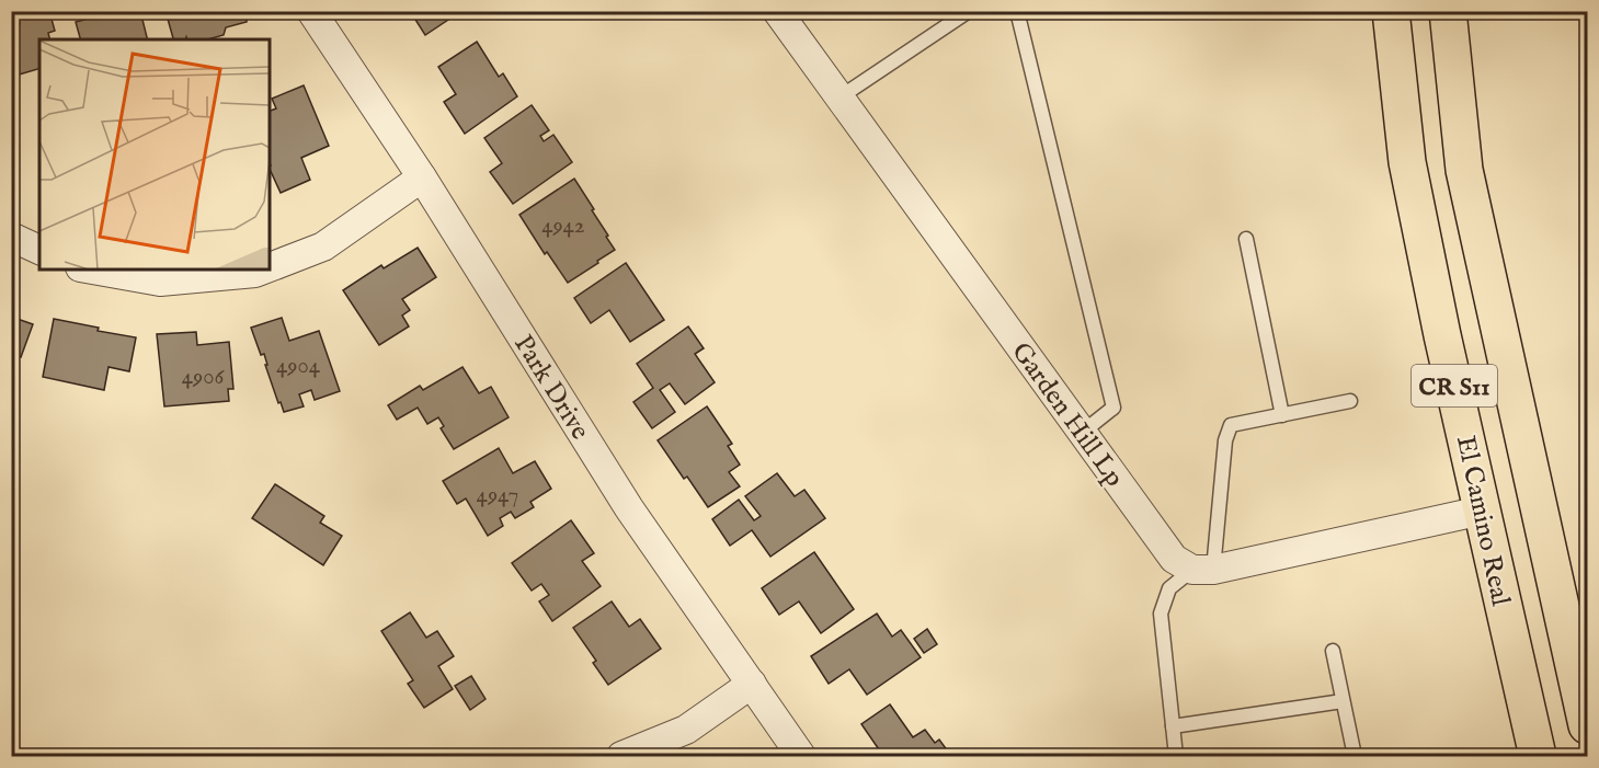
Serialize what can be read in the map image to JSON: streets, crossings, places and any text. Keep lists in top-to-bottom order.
{
  "streets": {
    "main road": ["CR S11", "El Camino Real"],
    "street": ["Park Drive", "Garden Hill Lp"]
  },
  "house_numbers": [
    "4942",
    "4904",
    "4906",
    "4947"
  ]
}
